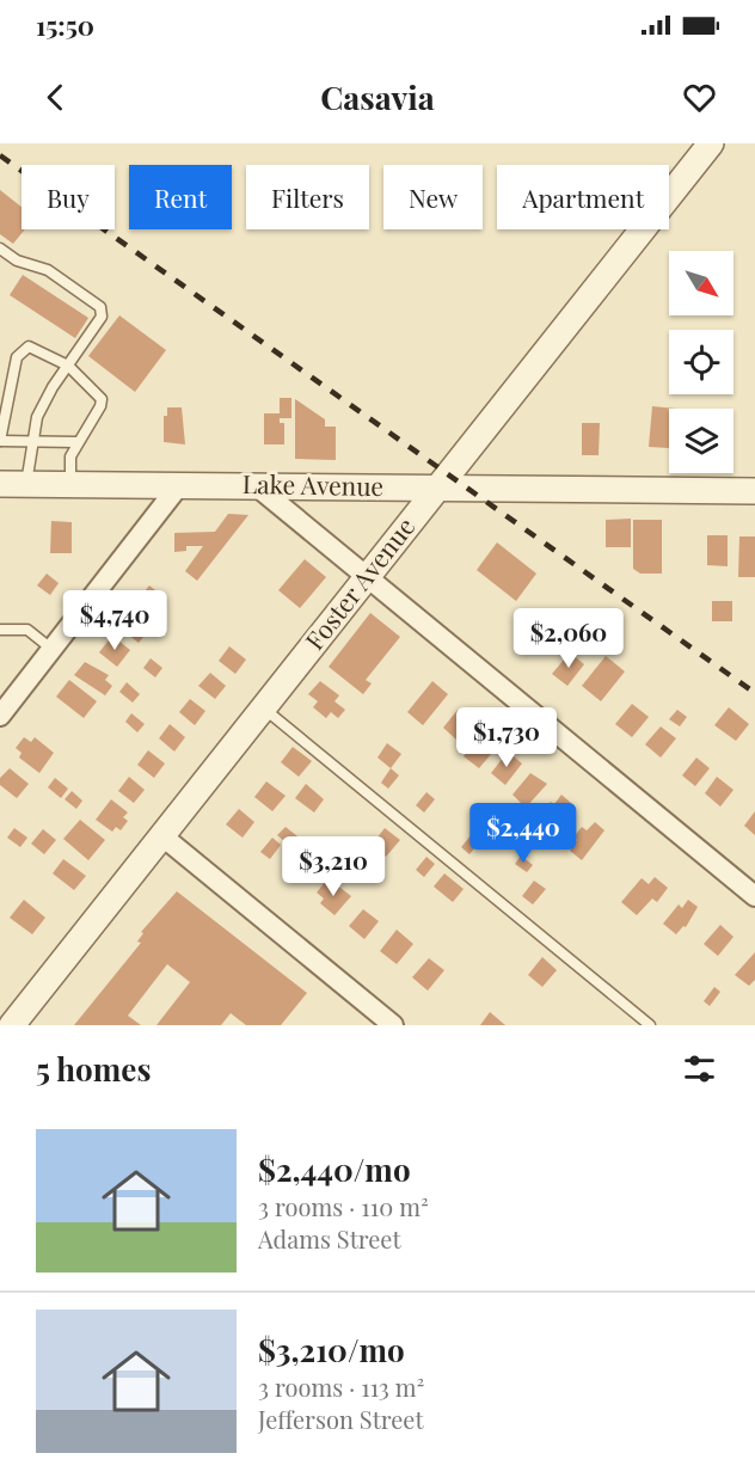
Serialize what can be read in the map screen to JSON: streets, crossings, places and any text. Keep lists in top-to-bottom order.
{
  "streets": {
    "street": ["Lake Avenue", "Foster Avenue"]
  },
  "crossings": [
    ["Lake Avenue", "Foster Avenue"]
  ],
  "north": "bottom right",
  "page": {
    "status": "15:50",
    "header": "Casavia",
    "chip": [
      "Buy",
      "Rent",
      "Filters",
      "New",
      "Apartment"
    ],
    "price": [
      "$4,740",
      "$2,060",
      "$1,730",
      "$2,440",
      "$3,210"
    ],
    "heading": "5 homes",
    "list": [
      {
        "name": "$2,440/mo",
        "note": "3 rooms · 110 m² · Adams Street"
      },
      {
        "name": "$3,210/mo",
        "note": "3 rooms · 113 m² · Jefferson Street"
      }
    ]
  }
}
